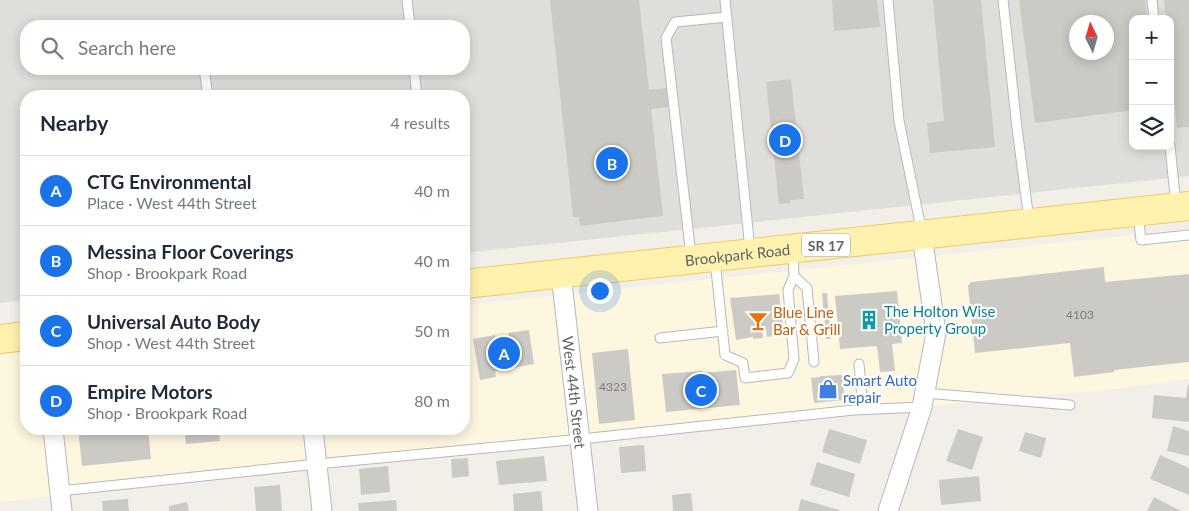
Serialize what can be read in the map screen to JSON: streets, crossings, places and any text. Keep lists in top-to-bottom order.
{
  "streets": {
    "main road": ["SR 17", "Brookpark Road"],
    "street": ["West 44th Street"]
  },
  "crossings": [
    ["Brookpark Road", "West 44th Street"]
  ],
  "places": {
    "building": ["The Holton Wise Property Group"],
    "bar": ["Blue Line Bar & Grill"],
    "shop": ["Smart Auto repair"]
  },
  "house_numbers": ["4103", "4323"],
  "north": "top",
  "page": {
    "map_buttons": ["+", "−"],
    "search": "Search here",
    "heading": ["Nearby", "4 results"],
    "pins": [
      "D",
      "B",
      "A",
      "C"
    ],
    "list": [
      {
        "mark": "A",
        "name": "CTG Environmental",
        "note": "Place · West 44th Street",
        "value": "40 m"
      },
      {
        "mark": "B",
        "name": "Messina Floor Coverings",
        "note": "Shop · Brookpark Road",
        "value": "40 m"
      },
      {
        "mark": "C",
        "name": "Universal Auto Body",
        "note": "Shop · West 44th Street",
        "value": "50 m"
      },
      {
        "mark": "D",
        "name": "Empire Motors",
        "note": "Shop · Brookpark Road",
        "value": "80 m"
      }
    ]
  }
}
